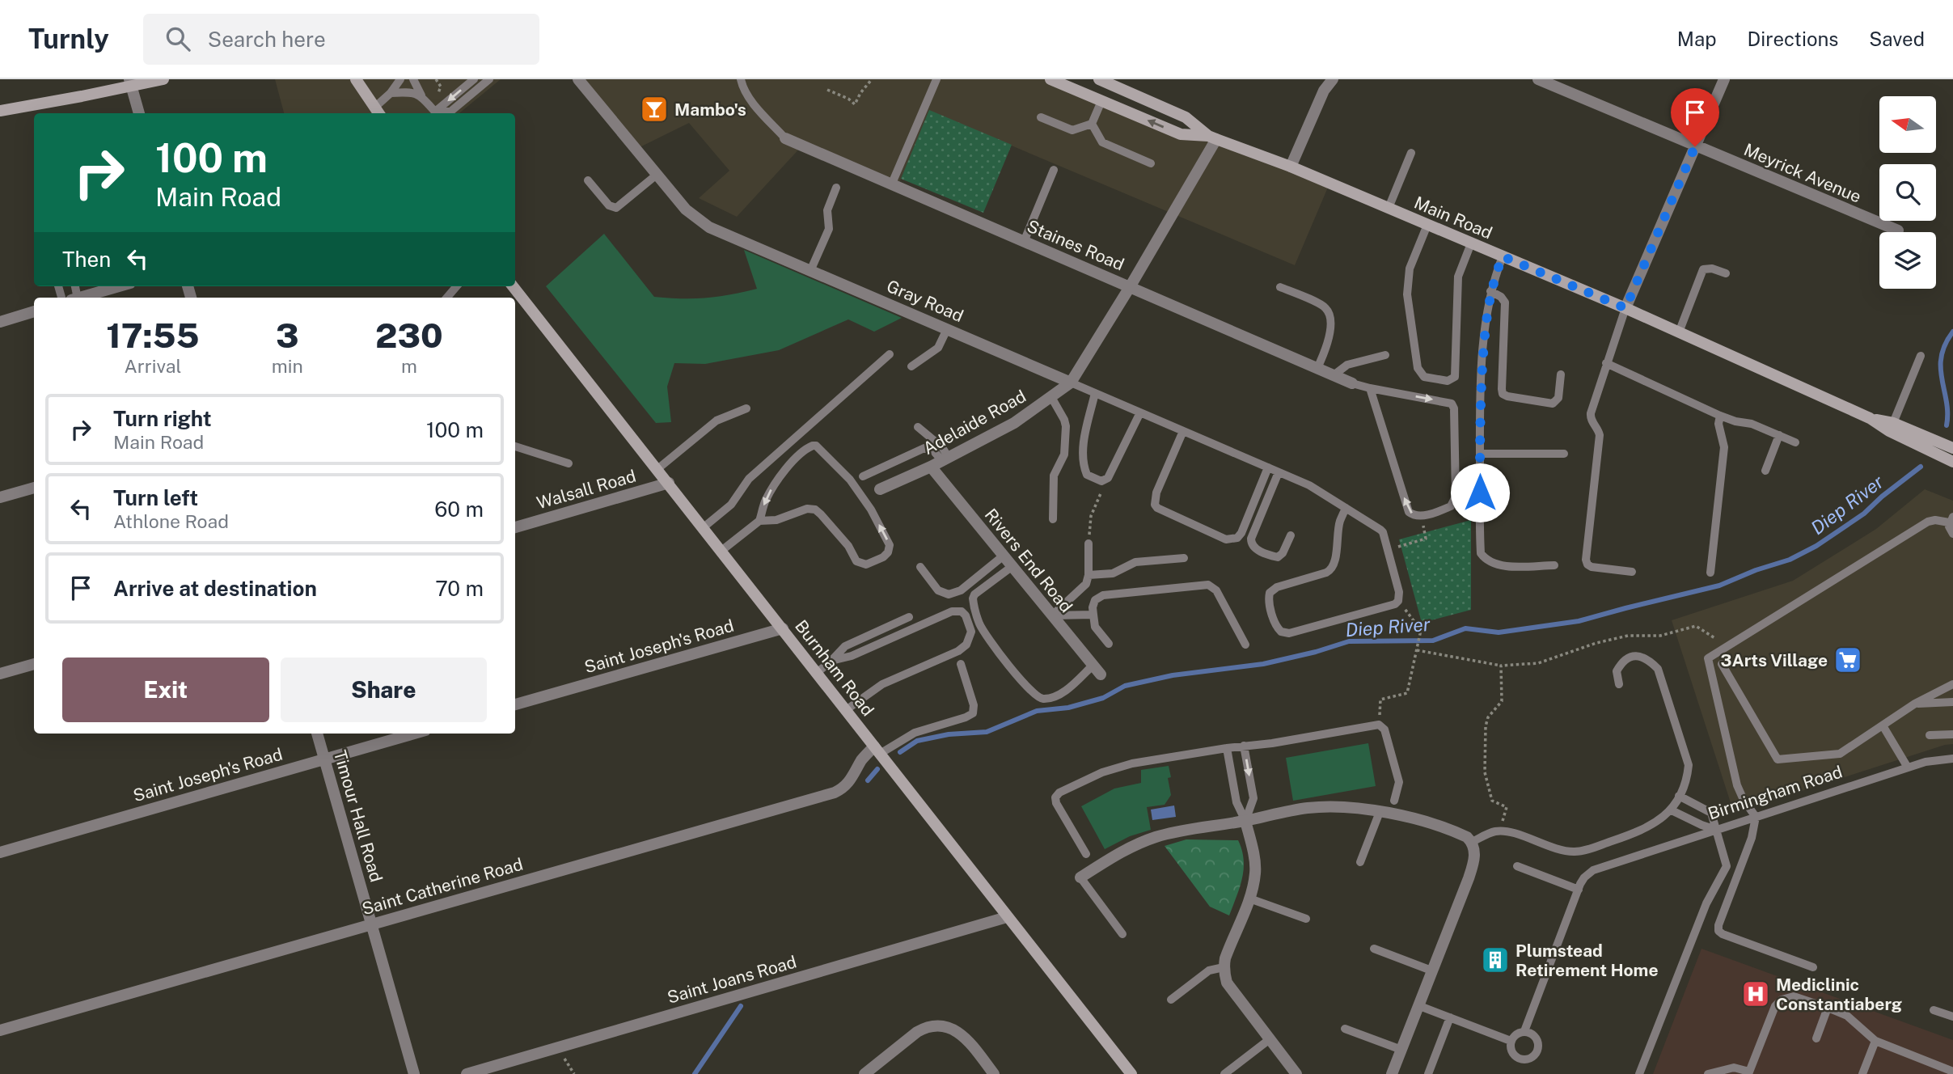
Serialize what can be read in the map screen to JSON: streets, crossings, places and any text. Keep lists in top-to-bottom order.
{
  "streets": {
    "street": [
      "Meyrick Avenue",
      "Main Road",
      "Staines Road",
      "Gray Road",
      "Adelaide Road",
      "Walsall Road",
      "Rivers End Road",
      "Saint Joseph's Road",
      "Burnham Road",
      "Timour Hall Road",
      "Saint Catherine Road",
      "Saint Joans Road"
    ],
    "lane": ["Birmingham Road"]
  },
  "crossings": [
    ["Main Road", "Adelaide Road"],
    ["Staines Road", "Adelaide Road"],
    ["Gray Road", "Adelaide Road"],
    ["Adelaide Road", "Rivers End Road"],
    ["Walsall Road", "Burnham Road"],
    ["Saint Joseph's Road", "Burnham Road"],
    ["Saint Joseph's Road", "Timour Hall Road"],
    ["Burnham Road", "Saint Catherine Road"],
    ["Burnham Road", "Saint Joans Road"],
    ["Timour Hall Road", "Saint Catherine Road"]
  ],
  "water": ["Diep River"],
  "places": {
    "bar": ["Mambo's"],
    "supermarket": ["3Arts Village"],
    "building": ["Plumstead Retirement Home"],
    "hospital": ["Mediclinic Constantiaberg"]
  },
  "north": "left",
  "page": {
    "header": "Turnly",
    "search": "Search here",
    "nav": ["Map", "Directions", "Saved"],
    "turn": ["100 m", "Main Road"],
    "then": "Then",
    "eta": [
      "17:55",
      "Arrival",
      "3",
      "min",
      "230",
      "m"
    ],
    "list": [
      {
        "name": "Turn right",
        "note": "Main Road",
        "value": "100 m"
      },
      {
        "name": "Turn left",
        "note": "Athlone Road",
        "value": "60 m"
      },
      {
        "name": "Arrive at destination",
        "value": "70 m"
      }
    ],
    "buttons": ["Exit", "Share"]
  }
}
